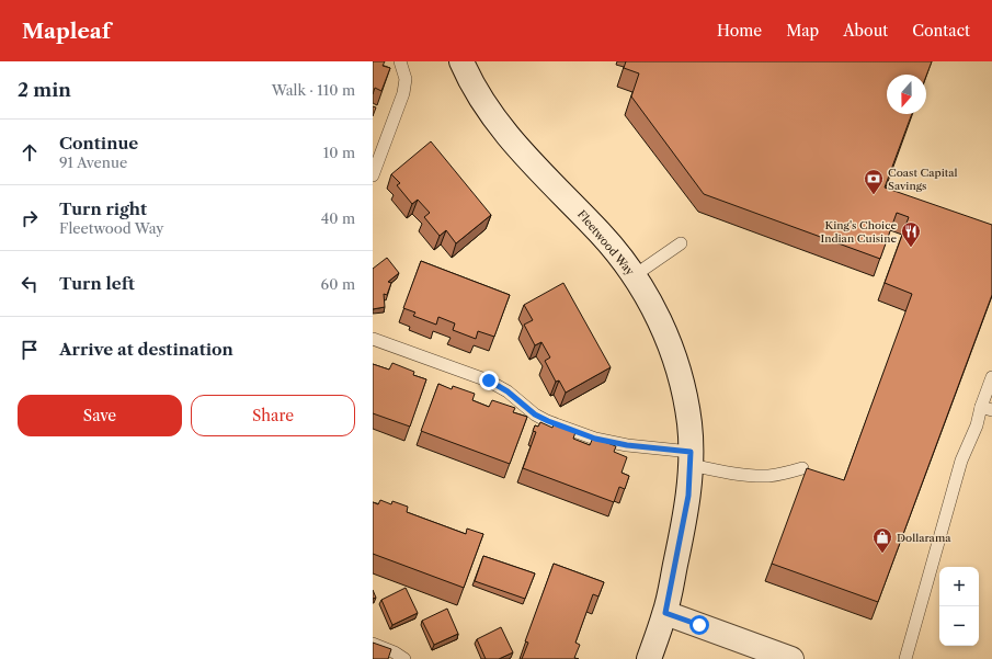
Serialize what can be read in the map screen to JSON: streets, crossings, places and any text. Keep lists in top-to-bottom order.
{
  "streets": {
    "street": ["Fleetwood Way"]
  },
  "places": {
    "bank": ["Coast Capital Savings"],
    "restaurant": ["King's Choice Indian Cuisine"],
    "shop": ["Dollarama"]
  },
  "north": "bottom",
  "page": {
    "header": "Mapleaf",
    "nav": [
      "Home",
      "Map",
      "About",
      "Contact"
    ],
    "heading": ["2 min", "Walk · 110 m"],
    "list": [
      ["Continue", "91 Avenue", "10 m"],
      ["Turn right", "Fleetwood Way", "40 m"],
      ["Turn left", "60 m"],
      "Arrive at destination"
    ],
    "buttons": ["Save", "Share"],
    "map_buttons": ["+", "−"]
  }
}
